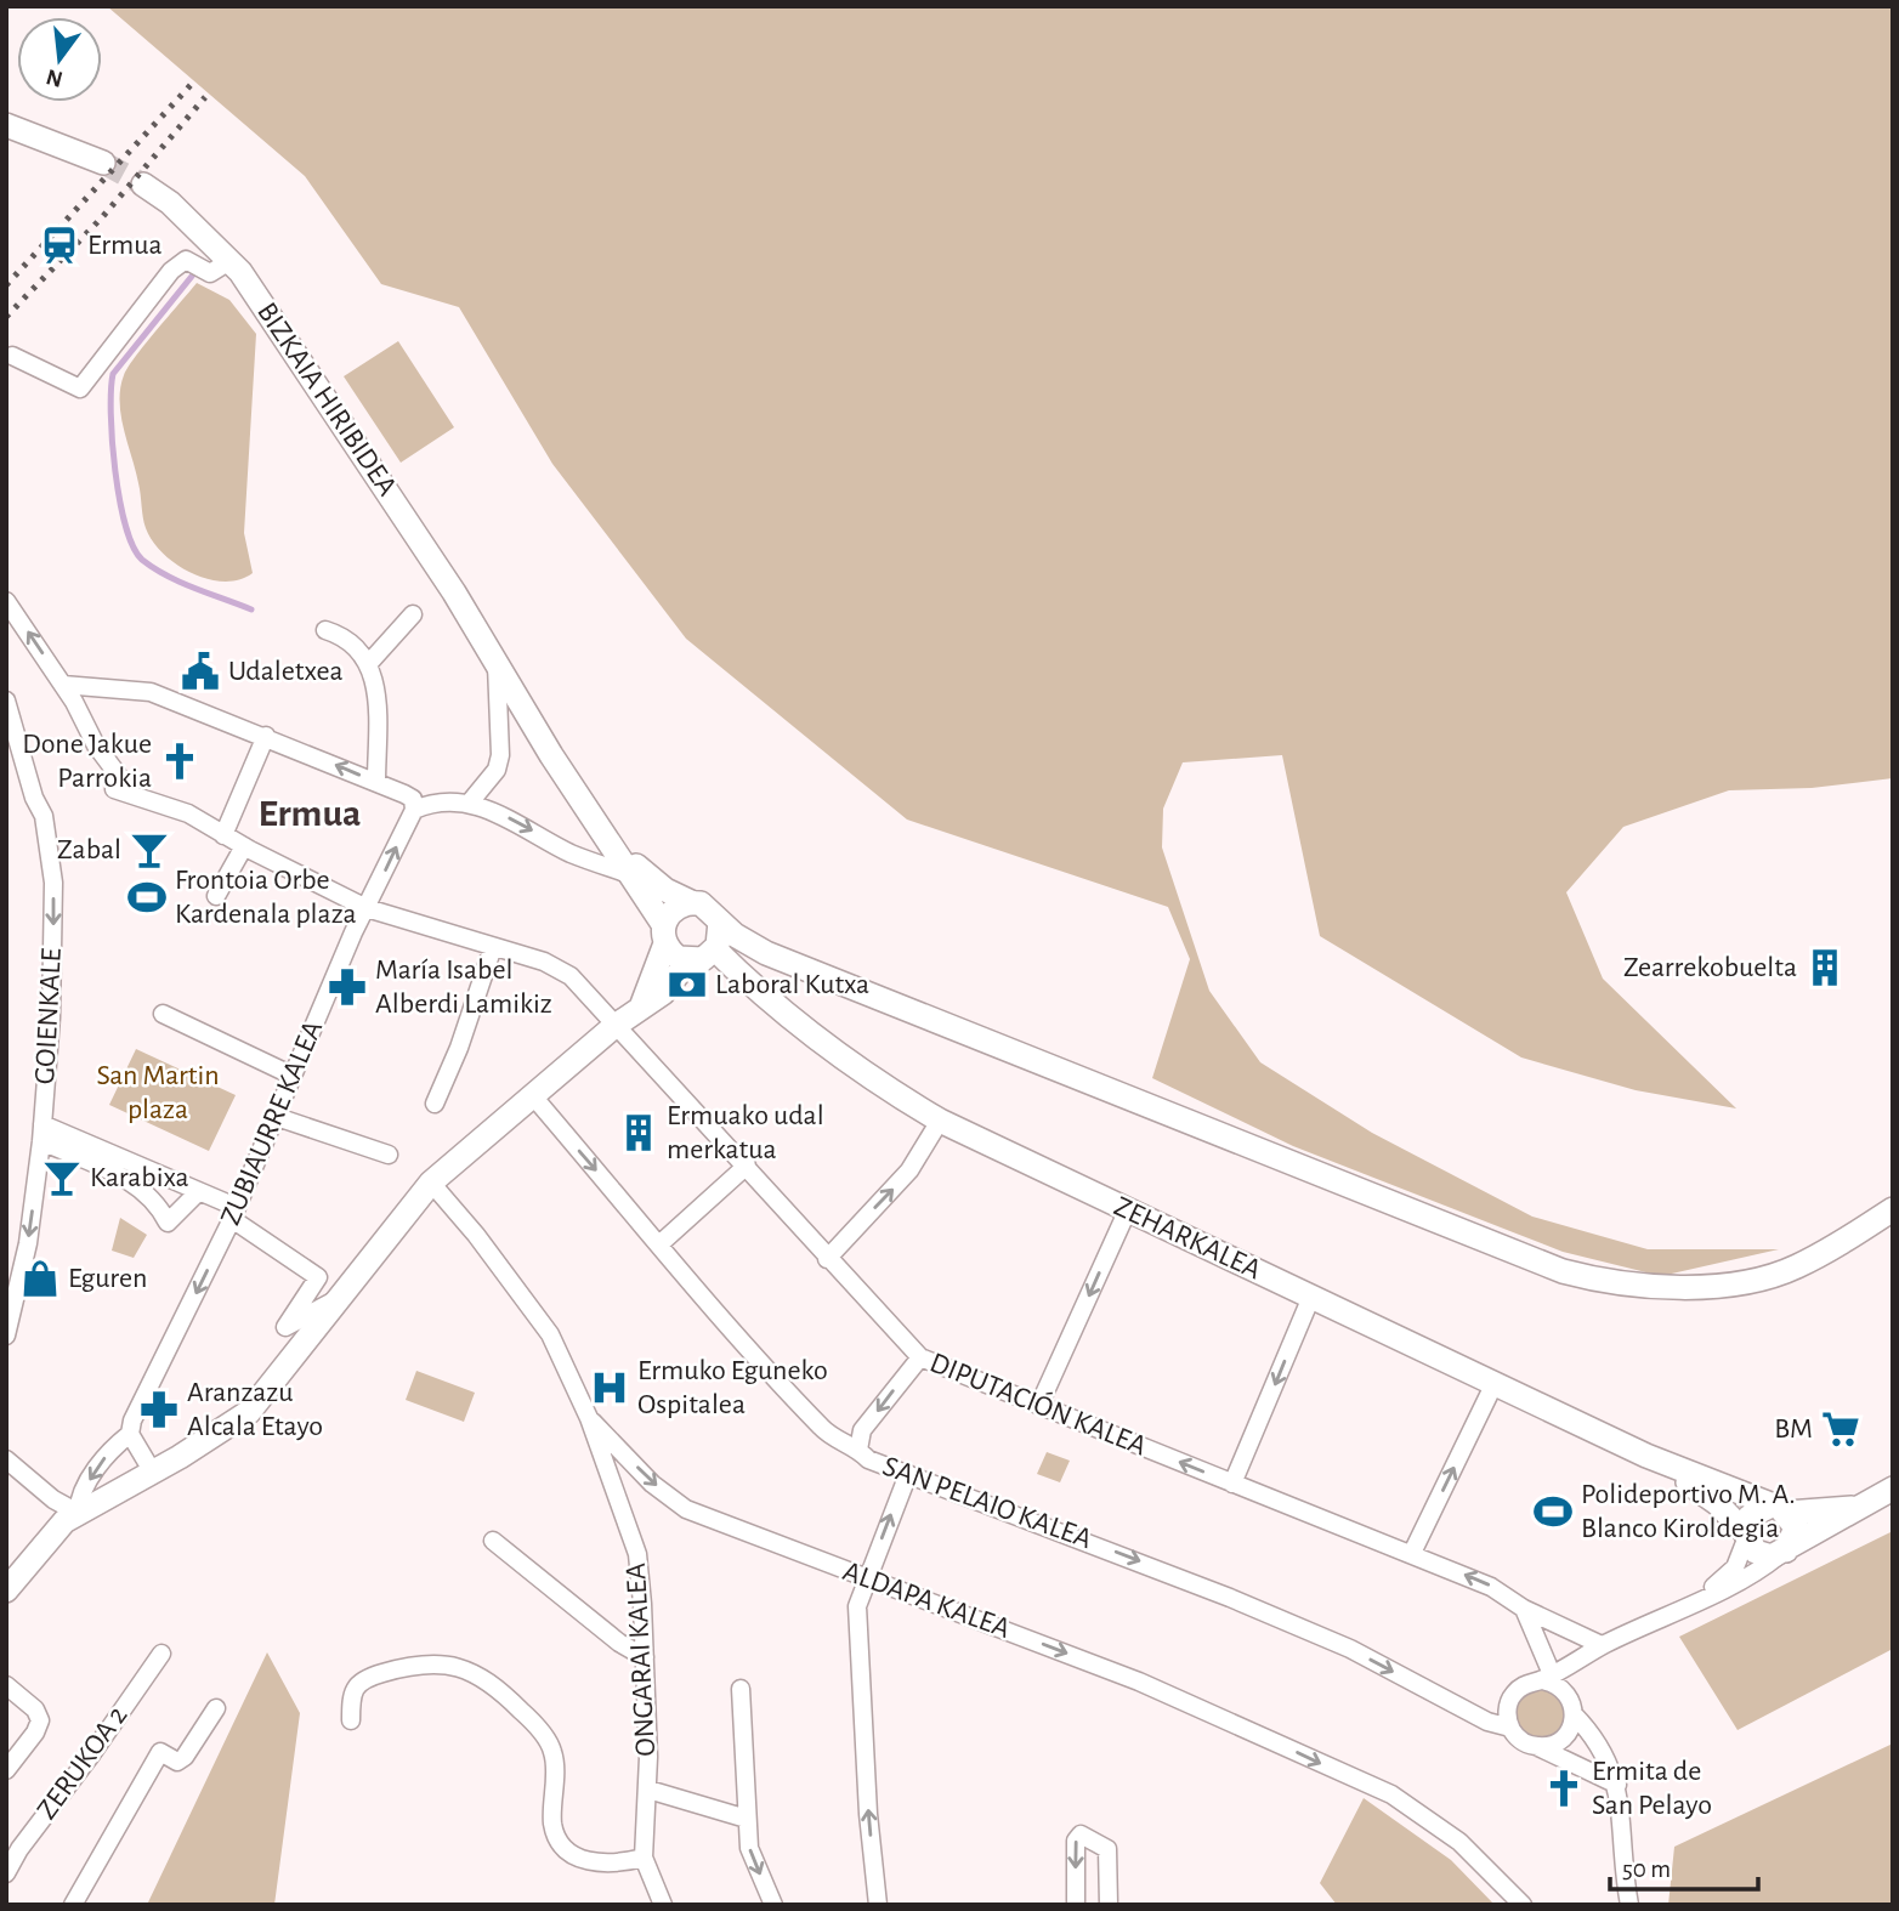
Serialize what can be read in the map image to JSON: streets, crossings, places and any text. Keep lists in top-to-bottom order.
{
  "streets": {
    "street": [
      "BIZKAIA HIRIBIDEA",
      "GOIENKALE",
      "ZUBIAURRE KALEA",
      "ZEHARKALEA",
      "DIPUTACIÓN KALEA",
      "SAN PELAIO KALEA",
      "ALDAPA KALEA",
      "ONGARAI KALEA",
      "ZERUKOA 2"
    ]
  },
  "crossings": [
    ["ZUBIAURRE KALEA", "DIPUTACIÓN KALEA"],
    ["ALDAPA KALEA", "ONGARAI KALEA"]
  ],
  "one_way": ["GOIENKALE", "SAN PELAIO KALEA", "ALDAPA KALEA"],
  "districts": ["Ermua"],
  "parks": ["San Martin plaza"],
  "places": {
    "station": ["Ermua"],
    "public building": ["Udaletxea"],
    "church": ["Done Jakue Parrokia", "Ermita de San Pelayo"],
    "bar": ["Zabal", "Karabixa"],
    "sports": ["Frontoia Orbe Kardenala plaza", "Polideportivo M. A. Blanco Kiroldegia"],
    "building": ["Zearrekobuelta", "Ermuako udal merkatua"],
    "bank": ["Laboral Kutxa"],
    "pharmacy": ["María Isabel Alberdi Lamikiz", "Aranzazu Alcala Etayo"],
    "shop": ["Eguren"],
    "hospital": ["Ermuko Eguneko Ospitalea"],
    "supermarket": ["BM"]
  },
  "scale_bar": "50 m",
  "north": "bottom"
}
